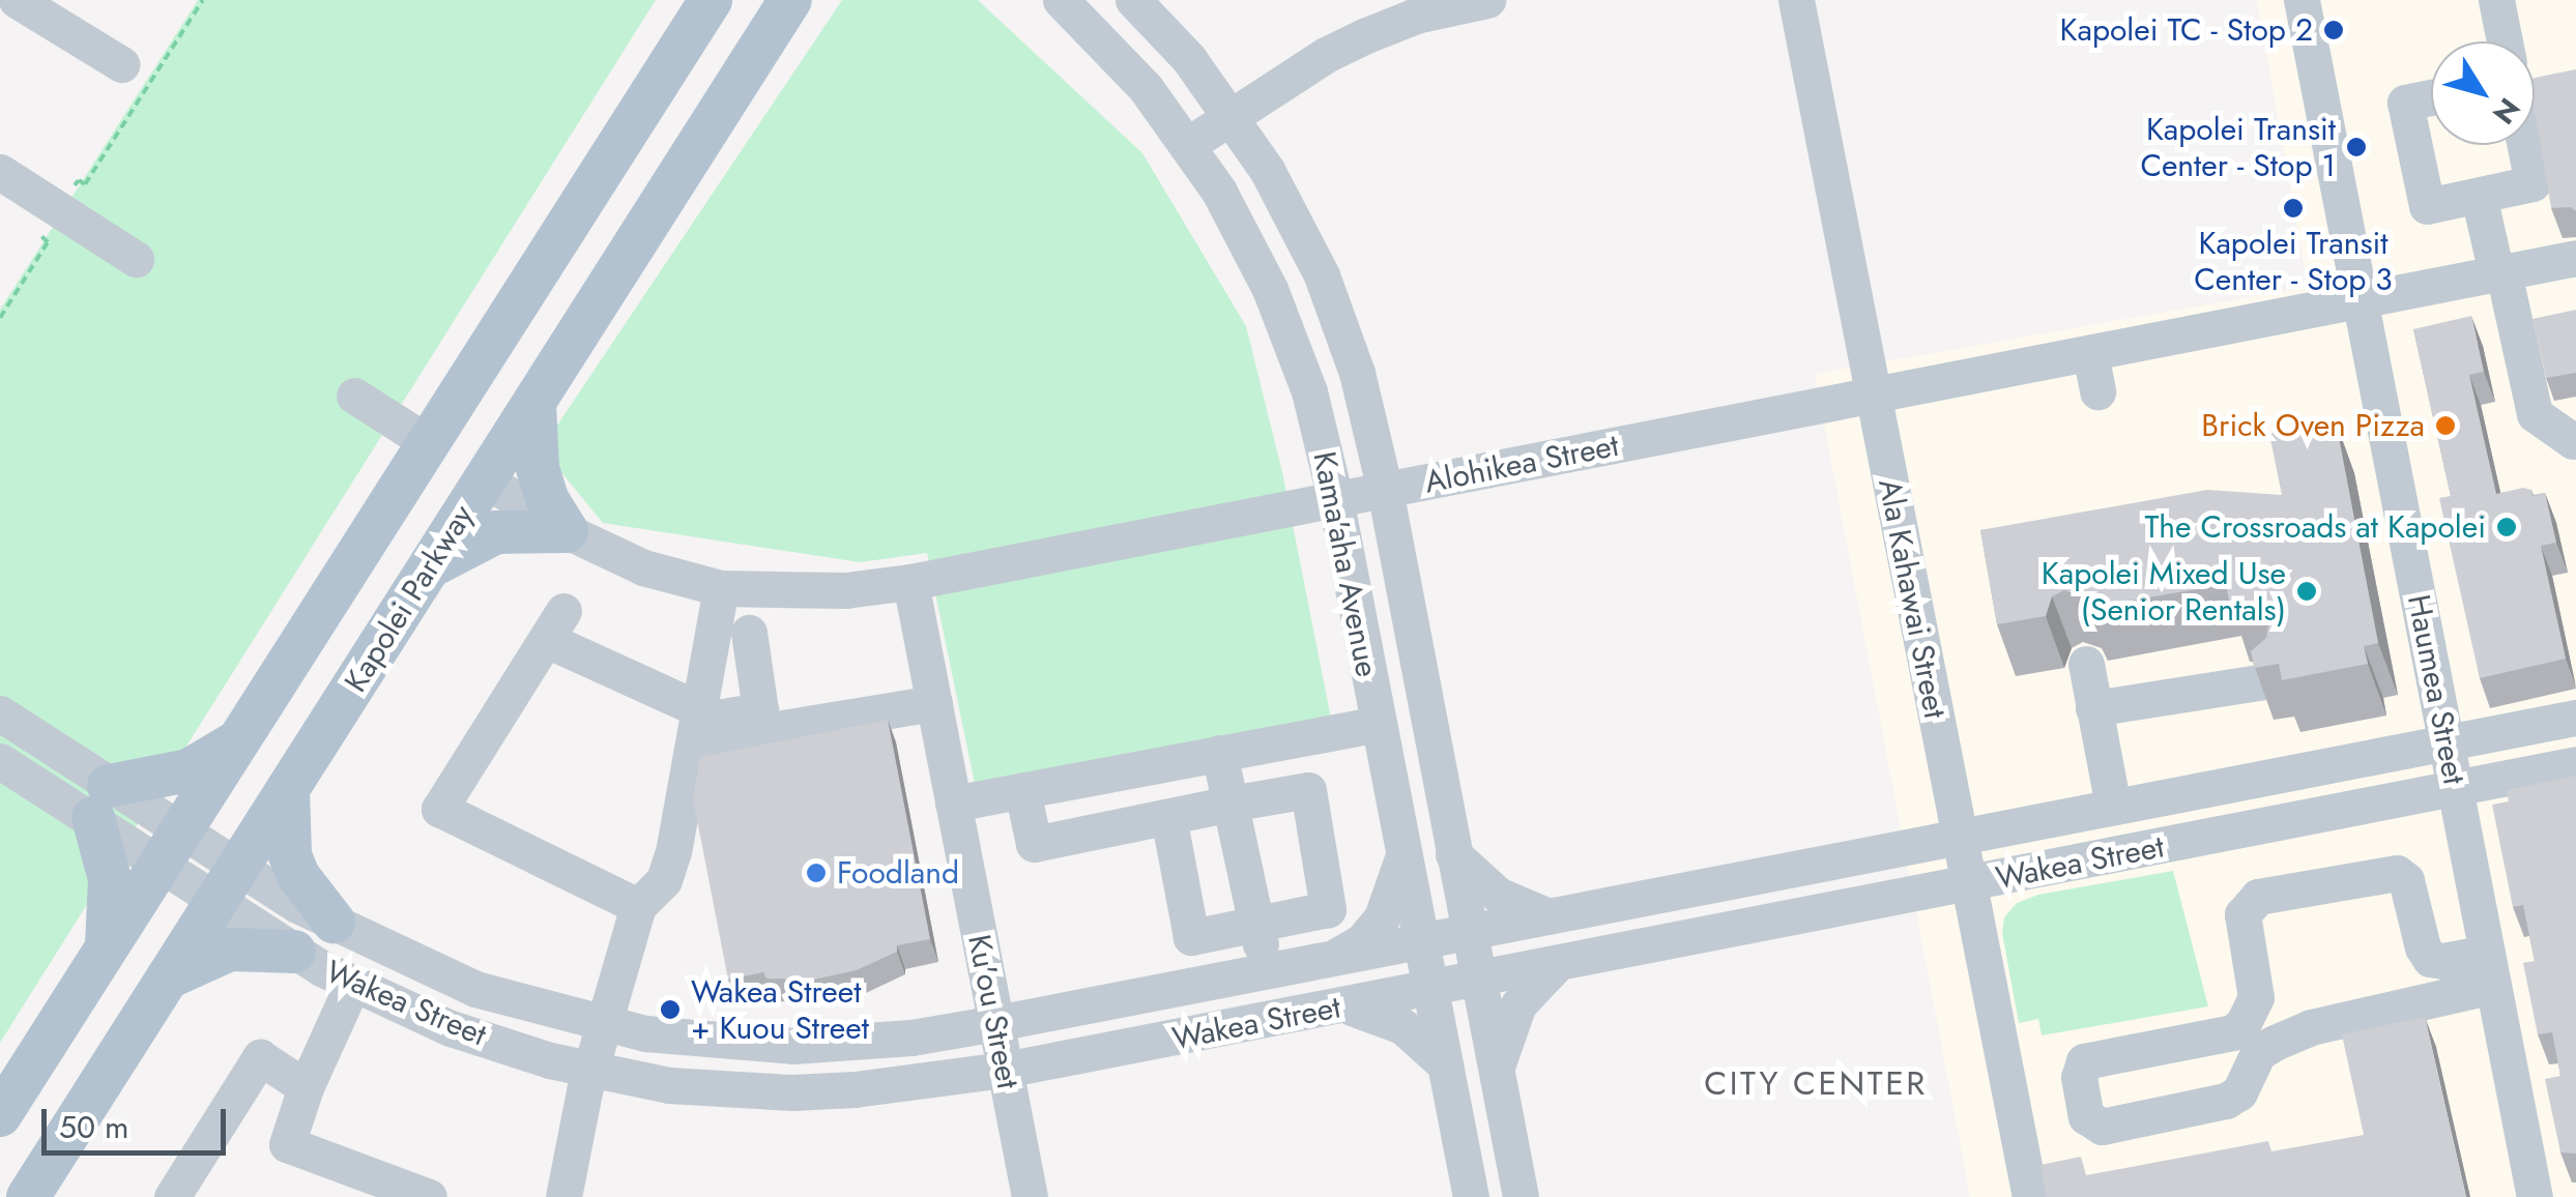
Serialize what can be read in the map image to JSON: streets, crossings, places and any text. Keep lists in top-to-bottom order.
{
  "streets": {
    "main road": ["Kapolei Parkway"],
    "street": [
      "Alohikea Street",
      "Kama'aha Avenue",
      "Ala Kahawai Street",
      "Haumea Street",
      "Wakea Street",
      "Ku'ou Street"
    ]
  },
  "crossings": [
    ["Alohikea Street", "Kama'aha Avenue"],
    ["Alohikea Street", "Kapolei Parkway"],
    ["Alohikea Street", "Ala Kahawai Street"],
    ["Alohikea Street", "Haumea Street"],
    ["Alohikea Street", "Ku'ou Street"],
    ["Kama'aha Avenue", "Wakea Street"],
    ["Kapolei Parkway", "Wakea Street"],
    ["Ala Kahawai Street", "Wakea Street"],
    ["Haumea Street", "Wakea Street"],
    ["Wakea Street", "Ku'ou Street"]
  ],
  "districts": ["CITY CENTER"],
  "places": [
    "Kapolei TC - Stop 2",
    "Kapolei Transit Center - Stop 1",
    "Kapolei Transit Center - Stop 3",
    "Brick Oven Pizza",
    "The Crossroads at Kapolei",
    "Kapolei Mixed Use (Senior Rentals)",
    "Foodland",
    "Wakea Street + Kuou Street"
  ],
  "scale_bar": "50 m",
  "north": "bottom right"
}
